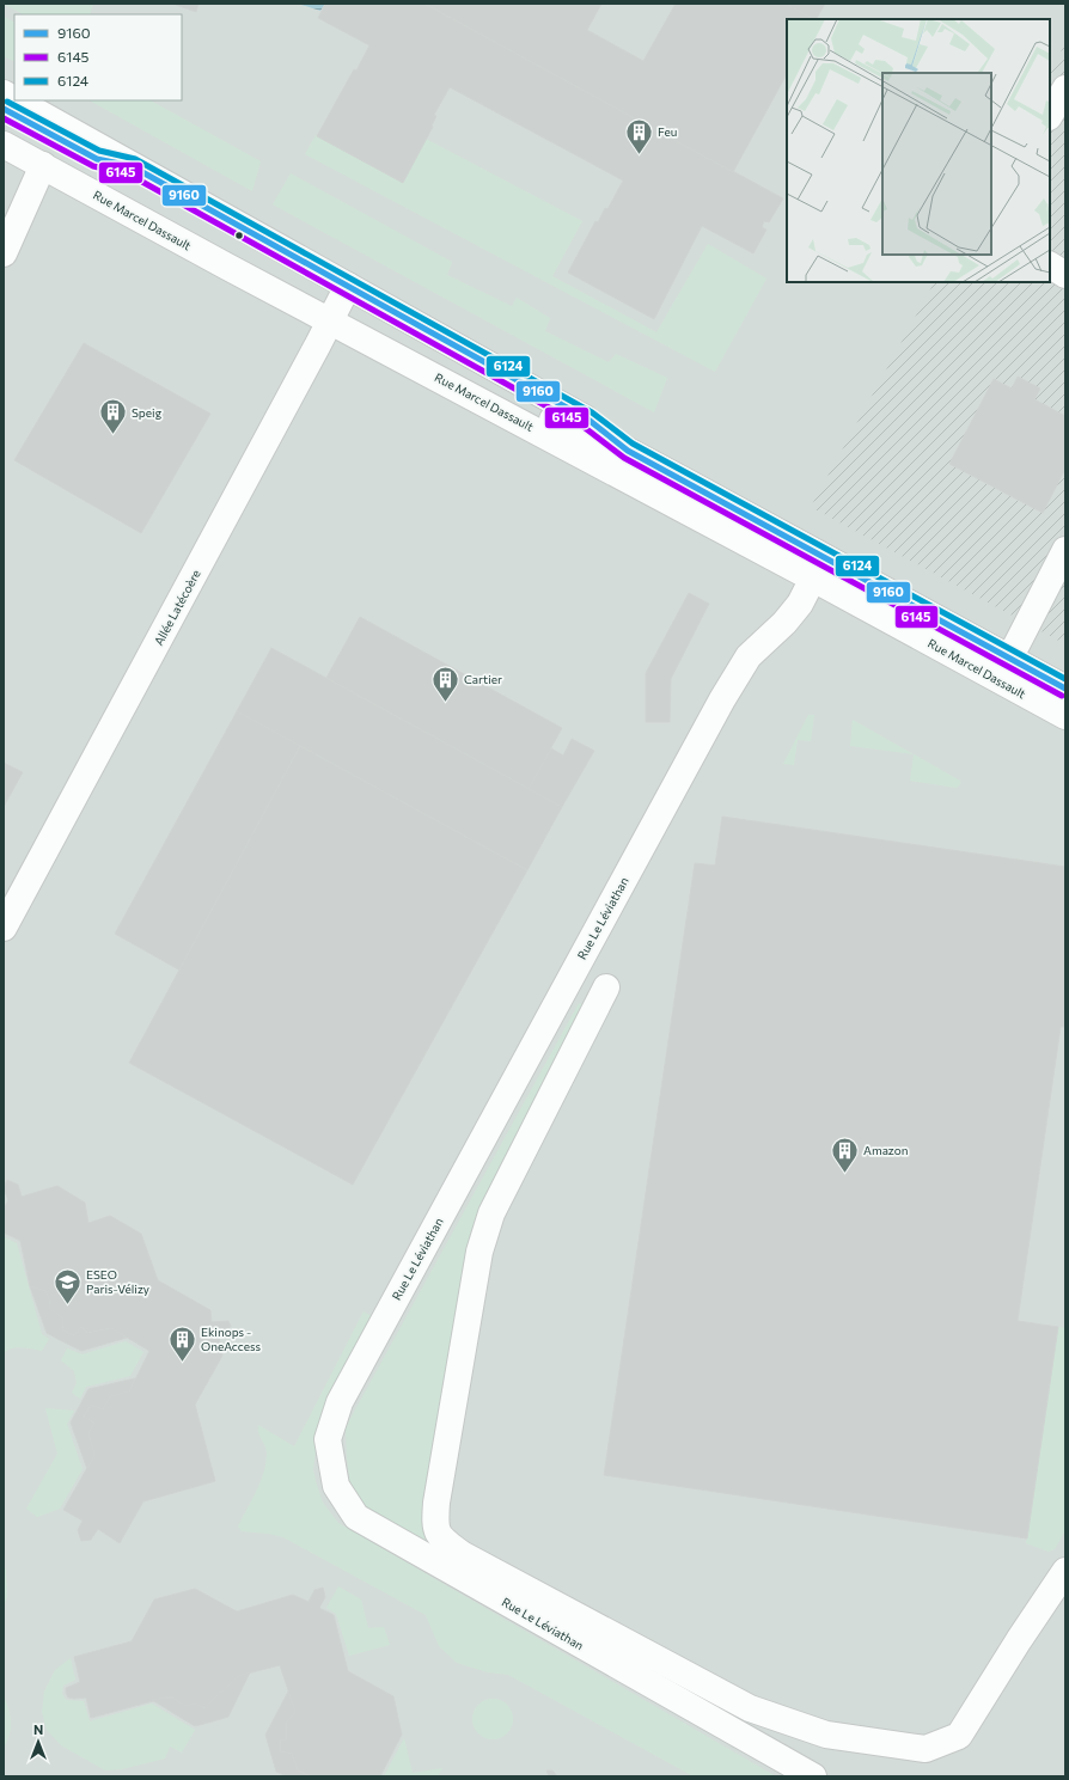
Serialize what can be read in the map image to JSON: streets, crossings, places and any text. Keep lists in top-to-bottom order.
{
  "streets": {
    "street": ["Rue Marcel Dassault", "Allée Latécoère", "Rue Le Léviathan"]
  },
  "crossings": [
    ["Rue Marcel Dassault", "Allée Latécoère"],
    ["Rue Marcel Dassault", "Rue Le Léviathan"]
  ],
  "places": {
    "building": [
      "Feu",
      "Speig",
      "Cartier",
      "Amazon",
      "Ekinops - OneAccess"
    ],
    "school or university": ["ESEO Paris-Vélizy"]
  },
  "lines": ["transit line 6124", "transit line 9160", "transit line 6145"],
  "legend": ["9160", "6145", "6124"],
  "north": "top"
}
